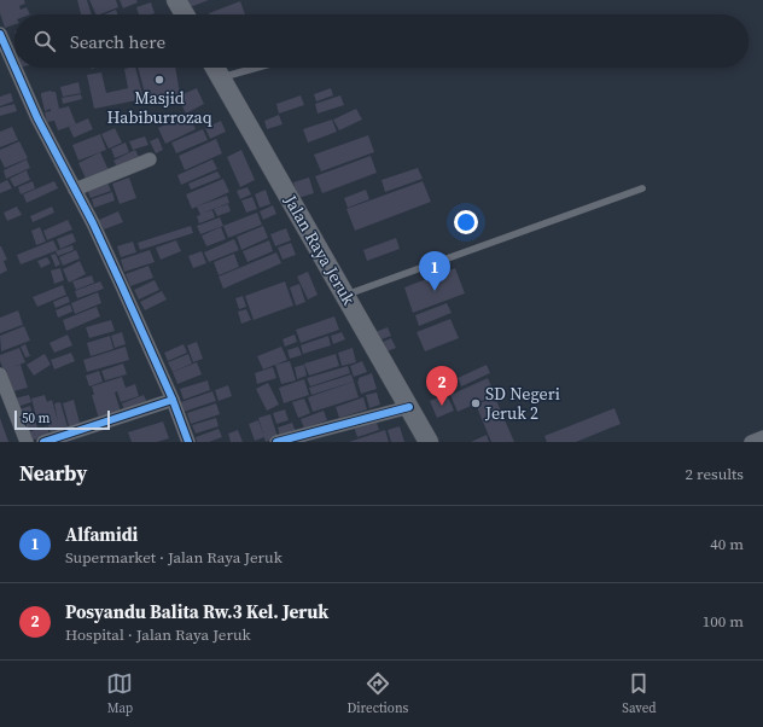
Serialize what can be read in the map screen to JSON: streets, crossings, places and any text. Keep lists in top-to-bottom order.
{
  "streets": {
    "main road": ["Jalan Raya Jeruk"]
  },
  "places": ["Masjid Habiburrozaq", "SD Negeri Jeruk 2"],
  "scale_bar": "50 m",
  "page": {
    "search": "Search here",
    "pins": ["1", "2"],
    "scale": "50 m",
    "heading": ["Nearby", "2 results"],
    "list": [
      {
        "mark": "1",
        "name": "Alfamidi",
        "note": "Supermarket · Jalan Raya Jeruk",
        "value": "40 m"
      },
      {
        "mark": "2",
        "name": "Posyandu Balita Rw.3 Kel. Jeruk",
        "note": "Hospital · Jalan Raya Jeruk",
        "value": "100 m"
      }
    ],
    "nav": ["Map", "Directions", "Saved"]
  }
}
